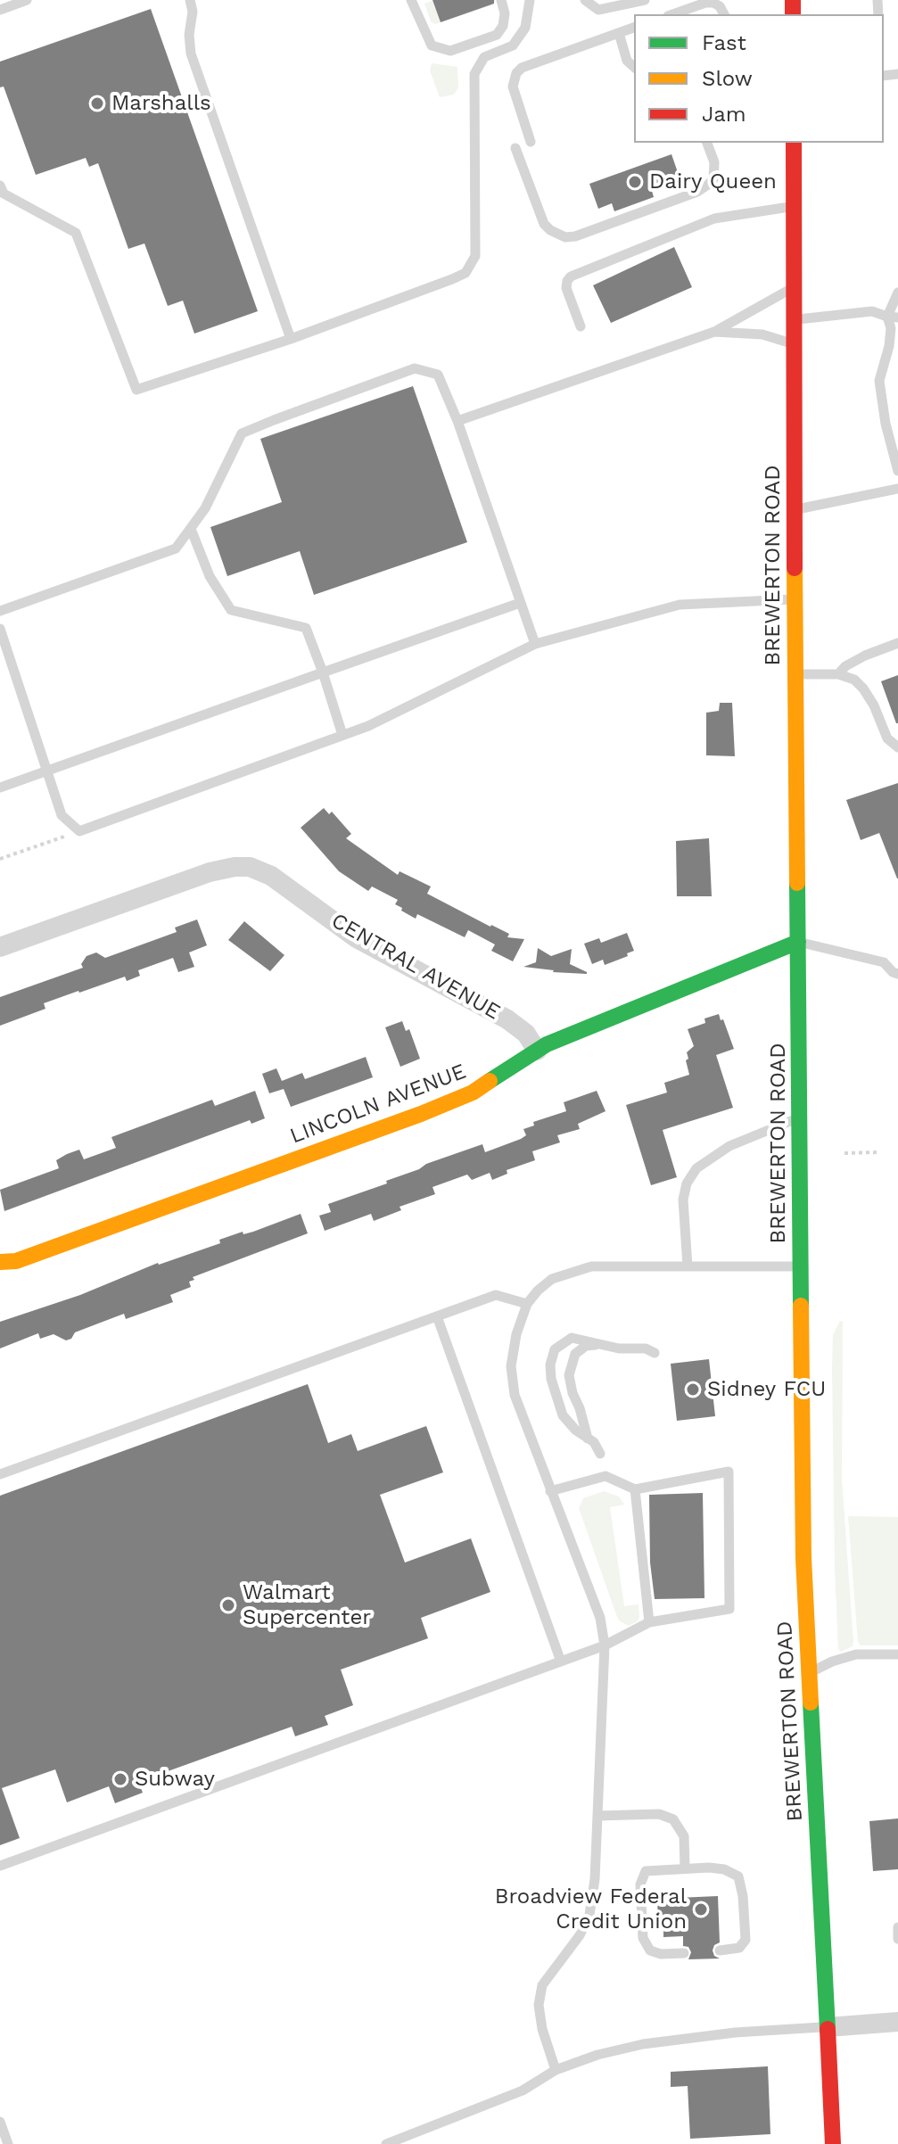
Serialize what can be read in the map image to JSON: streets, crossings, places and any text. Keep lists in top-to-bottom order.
{
  "streets": {
    "main road": ["BREWERTON ROAD", "LINCOLN AVENUE"],
    "street": ["CENTRAL AVENUE"]
  },
  "crossings": [
    ["BREWERTON ROAD", "LINCOLN AVENUE"],
    ["CENTRAL AVENUE", "LINCOLN AVENUE"]
  ],
  "places": [
    "Marshalls",
    "Dairy Queen",
    "Sidney FCU",
    "Walmart Supercenter",
    "Subway",
    "Broadview Federal Credit Union"
  ],
  "legend": ["Fast", "Slow", "Jam"]
}
